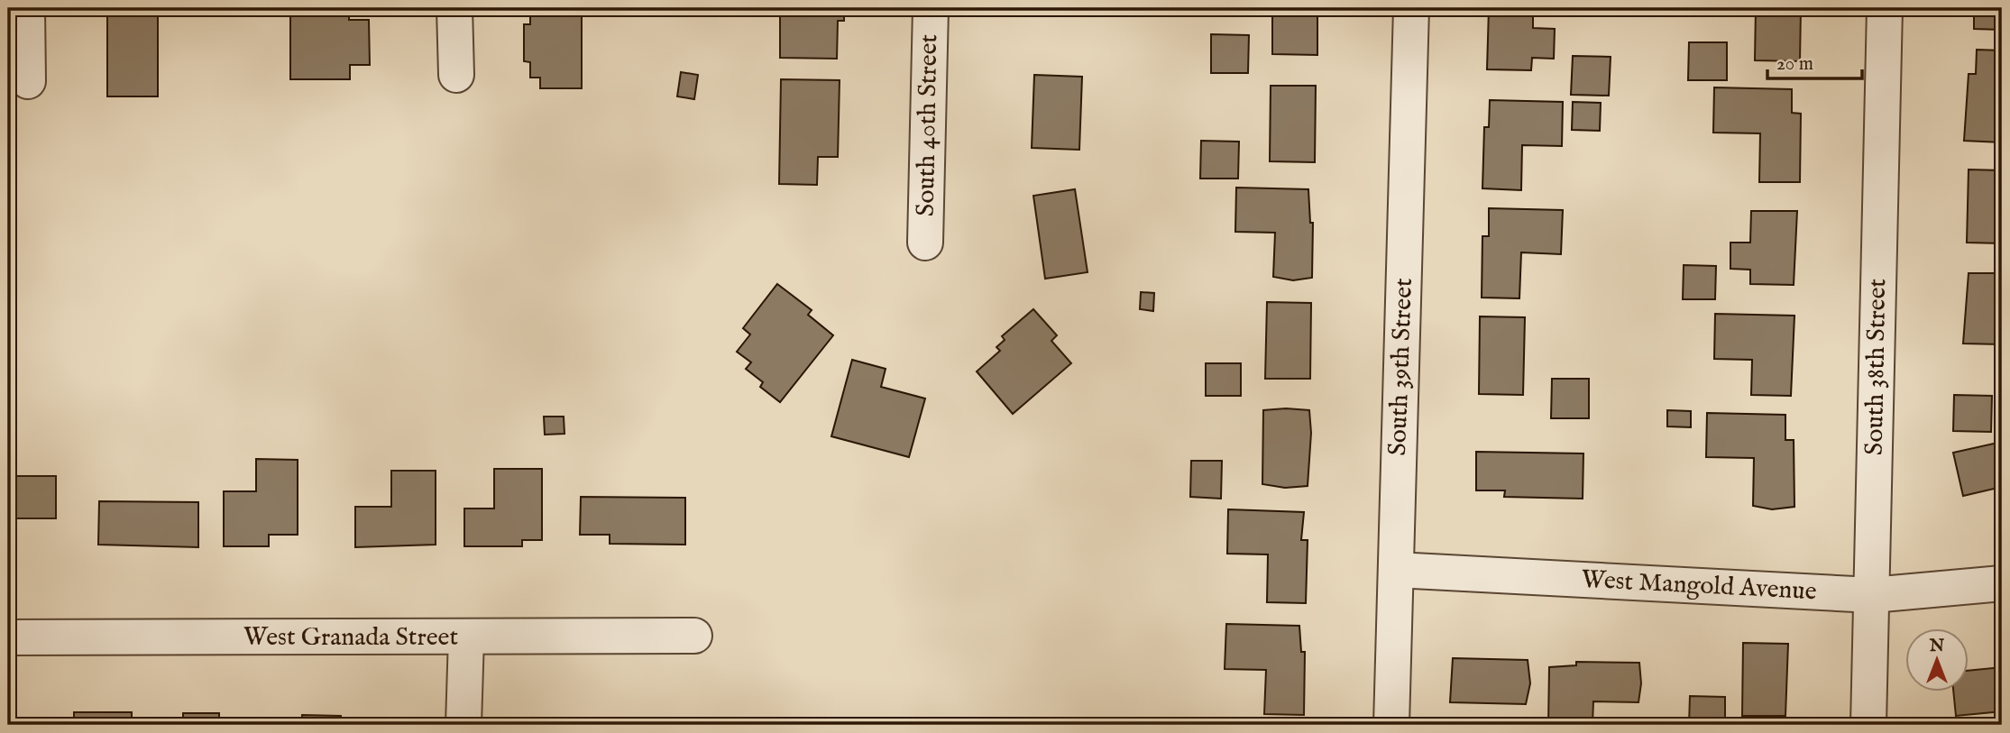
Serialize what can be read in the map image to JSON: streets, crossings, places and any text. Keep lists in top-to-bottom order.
{
  "streets": {
    "street": [
      "South 40th Street",
      "South 39th Street",
      "South 38th Street",
      "West Mangold Avenue",
      "West Granada Street"
    ]
  },
  "crossings": [
    ["South 39th Street", "West Mangold Avenue"],
    ["South 38th Street", "West Mangold Avenue"]
  ],
  "scale_bar": "20 m",
  "north": "top"
}
